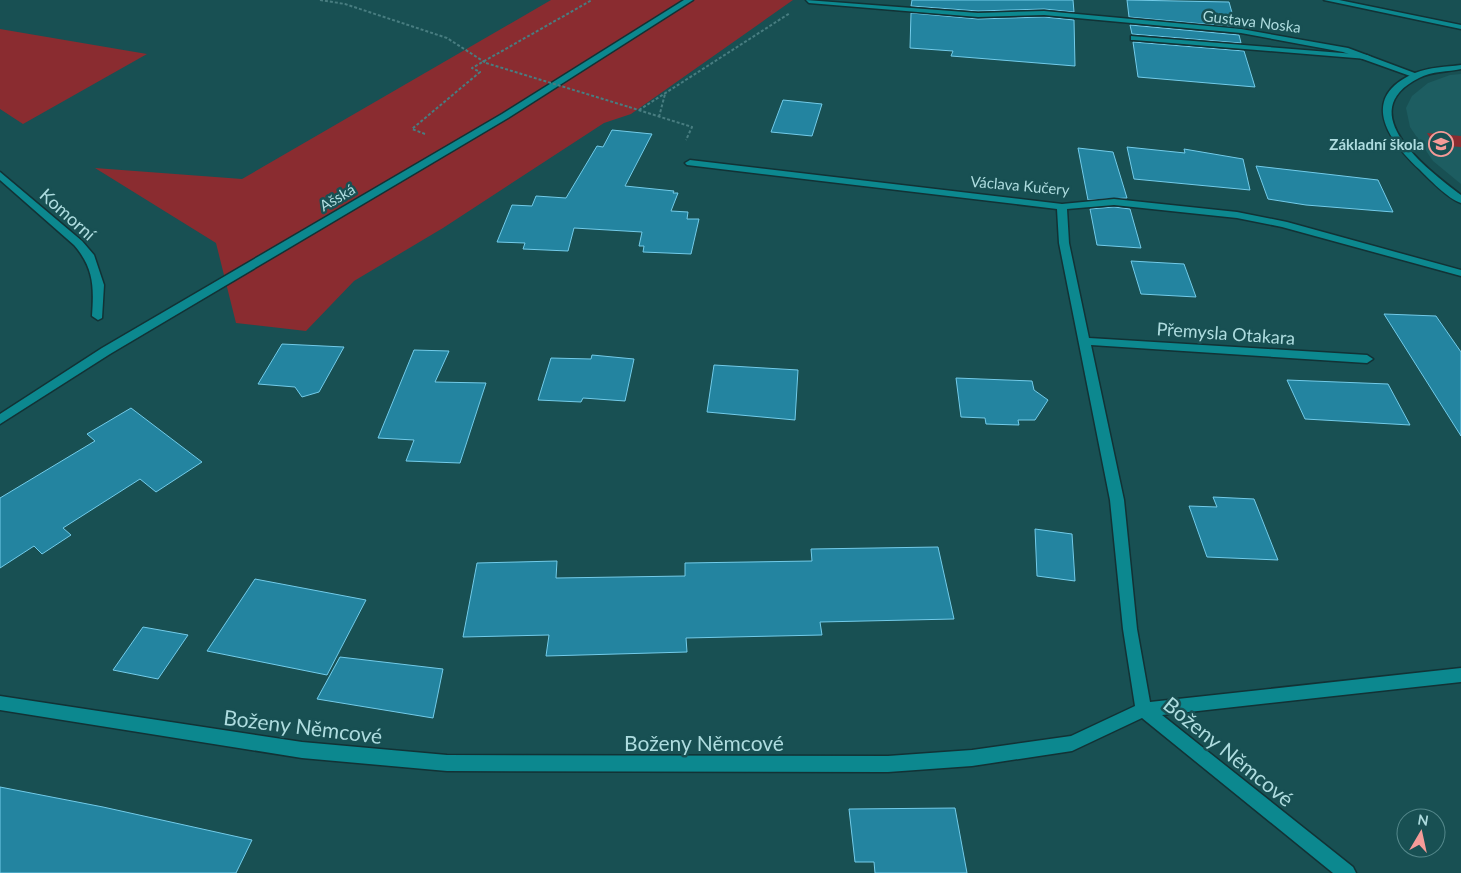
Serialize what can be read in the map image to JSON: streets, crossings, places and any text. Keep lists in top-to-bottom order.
{
  "streets": {
    "street": [
      "Gustava Noska",
      "Václava Kučery",
      "Ašská",
      "Komorní",
      "Přemysla Otakara",
      "Boženy Němcové"
    ]
  },
  "places": {
    "school or university": ["Základní škola"]
  },
  "north": "top"
}
